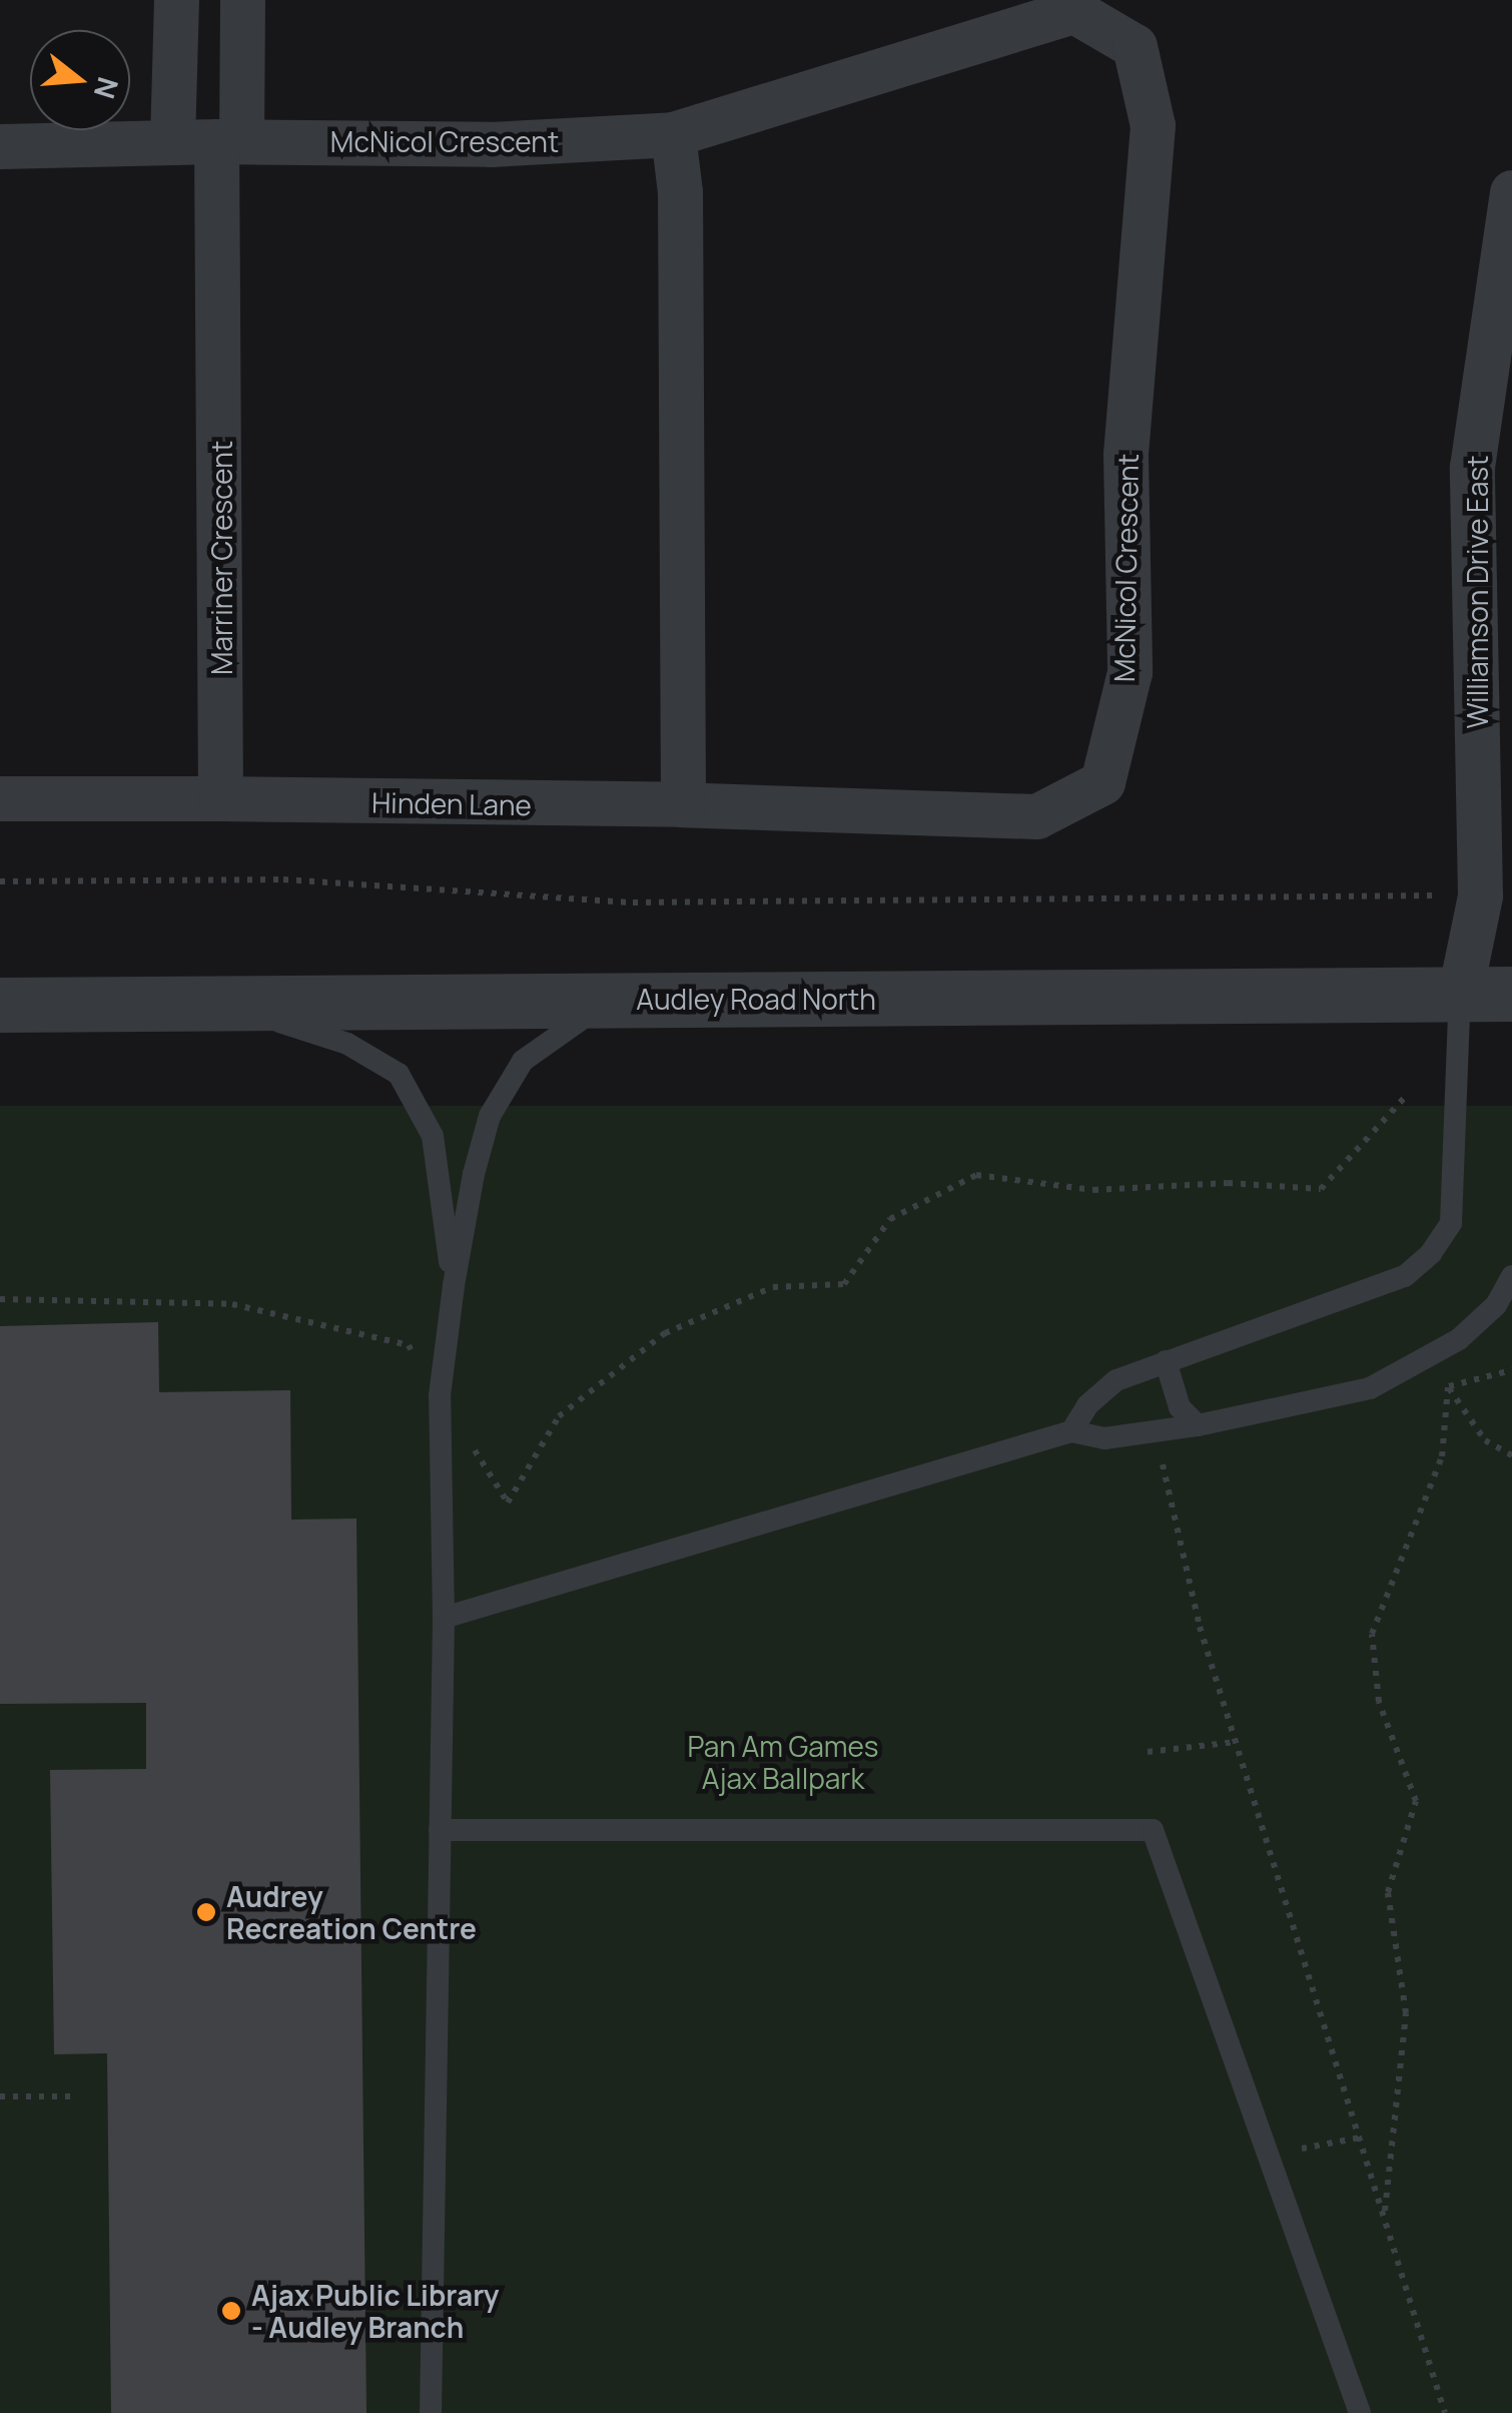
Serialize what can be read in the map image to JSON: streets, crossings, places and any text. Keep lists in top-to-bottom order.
{
  "streets": {
    "street": [
      "McNicol Crescent",
      "Marriner Crescent",
      "Williamson Drive East",
      "Hinden Lane",
      "Audley Road North"
    ]
  },
  "crossings": [
    ["McNicol Crescent", "Marriner Crescent"],
    ["McNicol Crescent", "Hinden Lane"],
    ["Marriner Crescent", "Hinden Lane"],
    ["Williamson Drive East", "Audley Road North"]
  ],
  "parks": ["Pan Am Games Ajax Ballpark"],
  "places": ["Audrey Recreation Centre", "Ajax Public Library - Audley Branch"],
  "north": "right"
}
